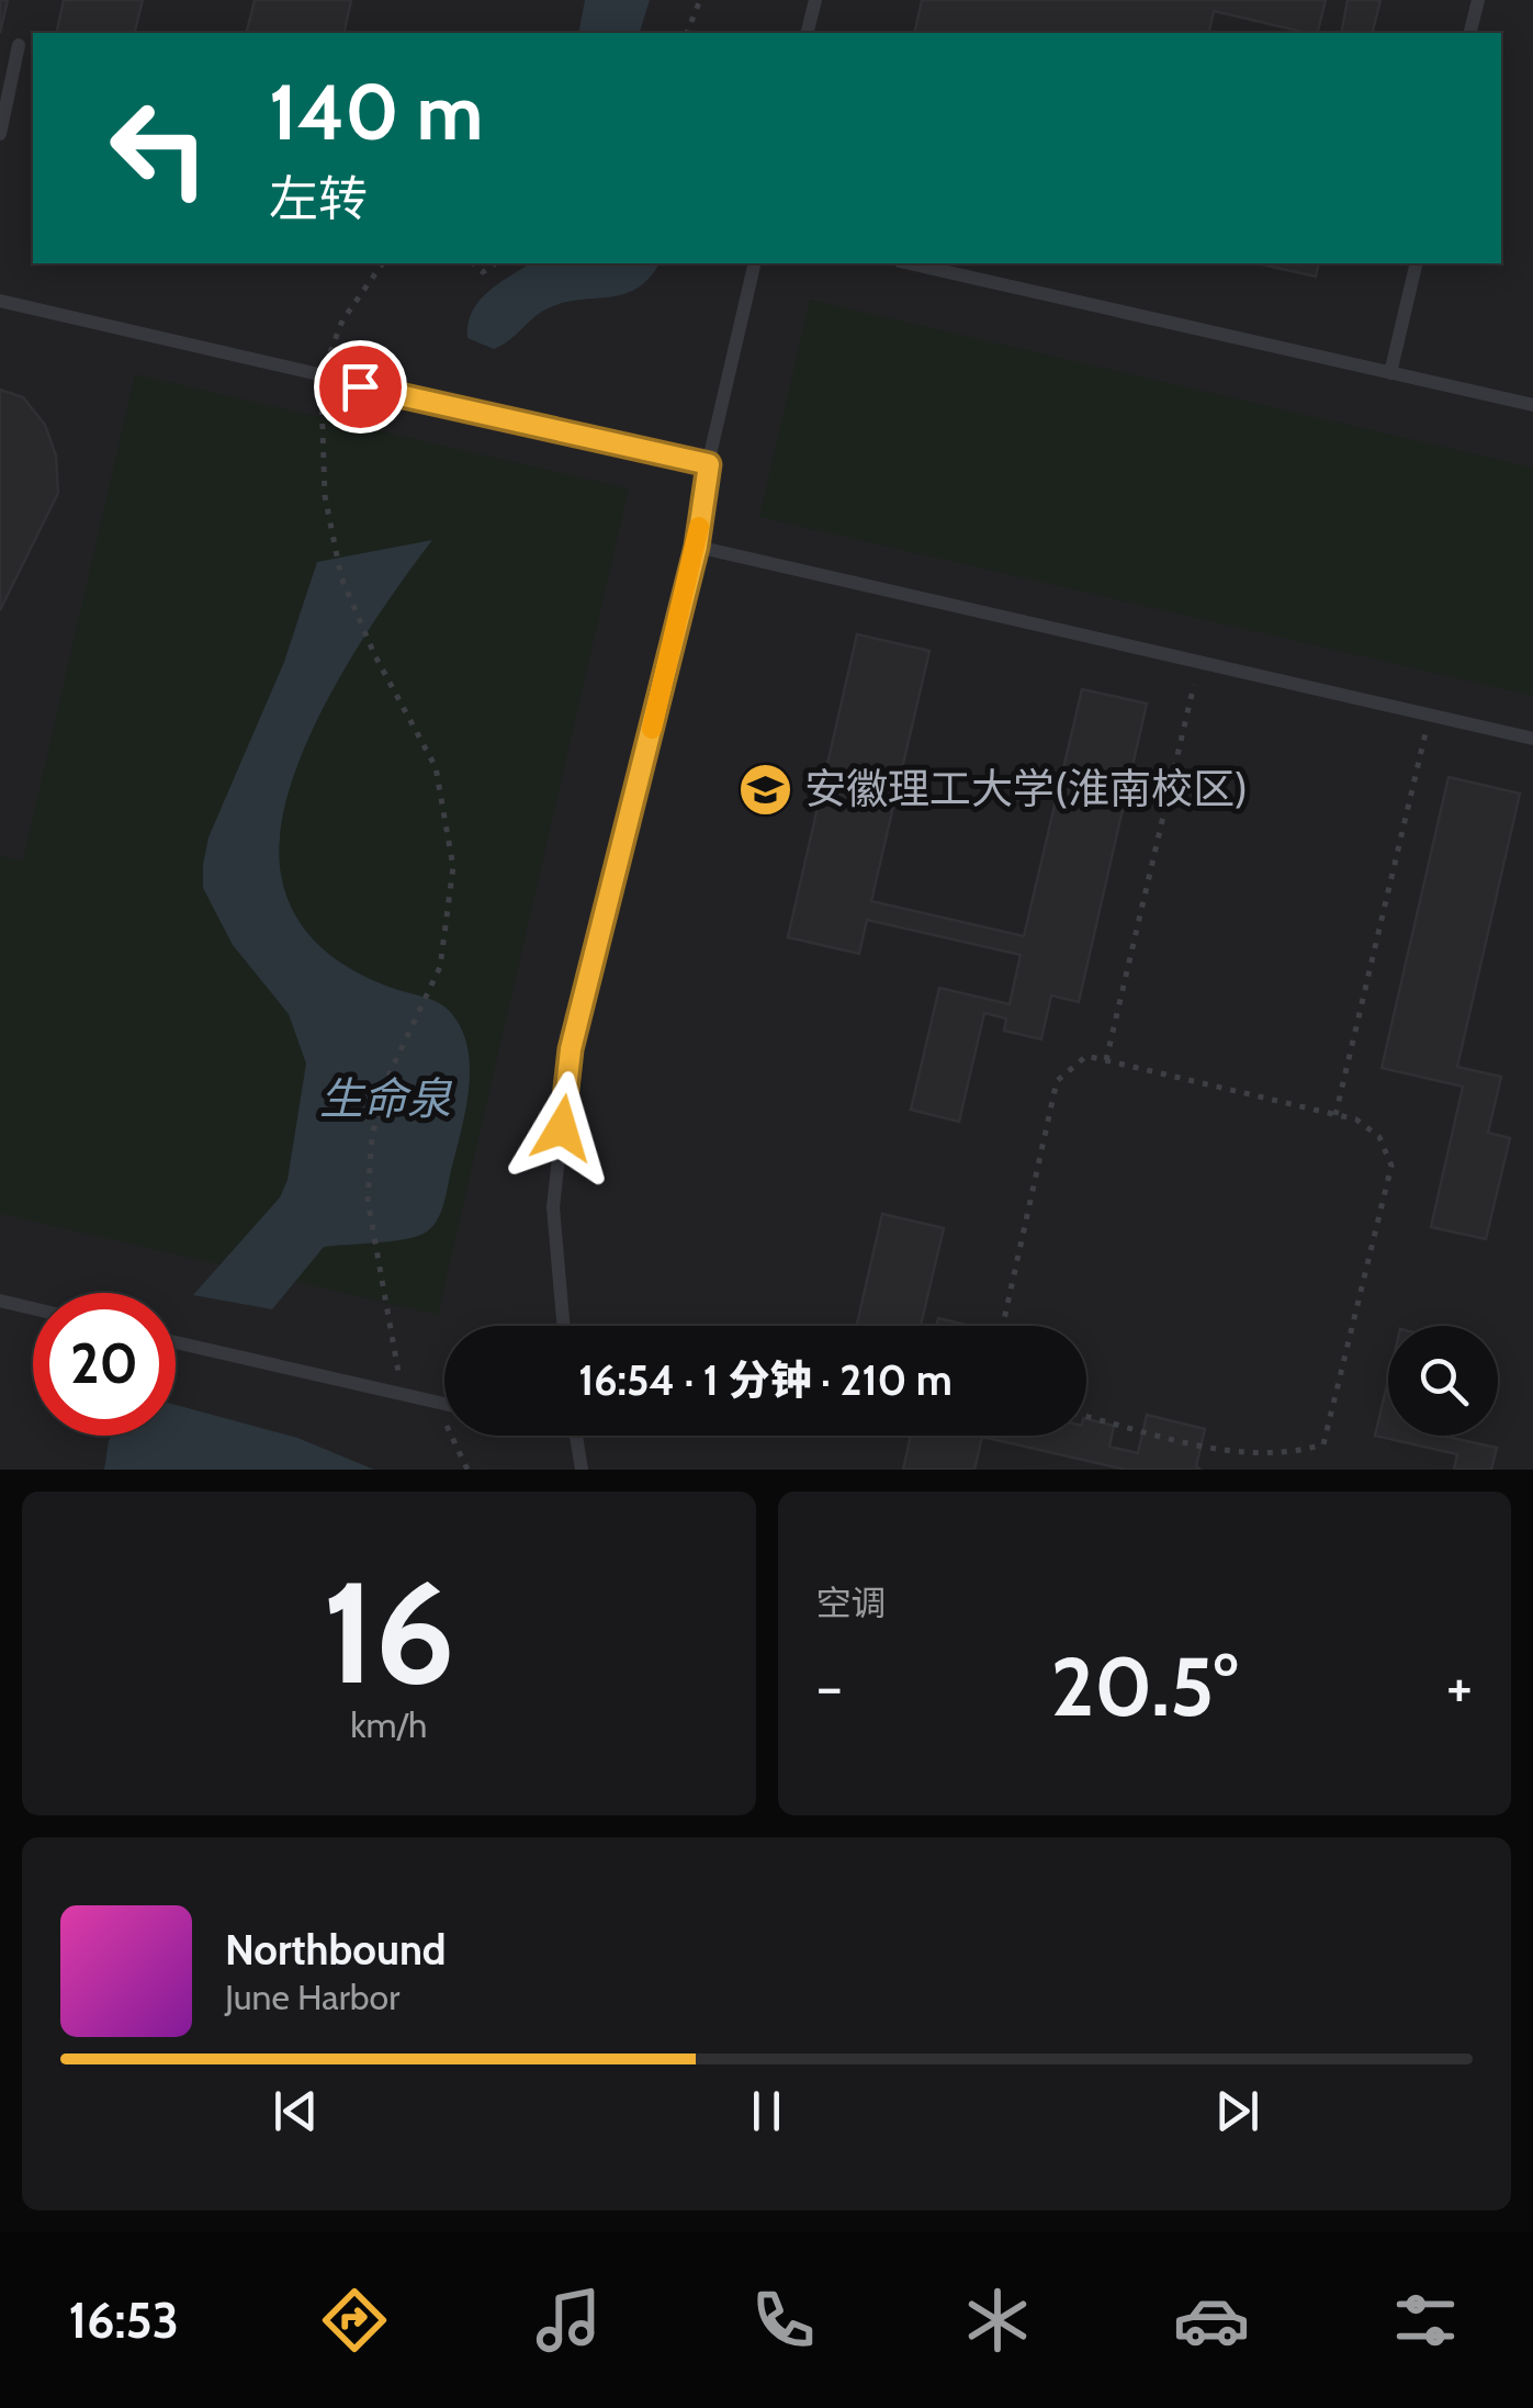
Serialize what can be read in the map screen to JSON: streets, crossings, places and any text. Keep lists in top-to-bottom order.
{
  "water": ["生命泉"],
  "places": {
    "school or university": ["安徽理工大学(淮南校区)"]
  },
  "page": {
    "turn": ["140 m", "左转"],
    "limit": "20",
    "trip": "16:54 · 1 分钟 · 210 m",
    "tile": [
      ["16", "km/h"],
      "空调"
    ],
    "heat": ["−", "20.5°", "+"],
    "song": ["Northbound", "June Harbor"],
    "tabs": "16:53"
  }
}
